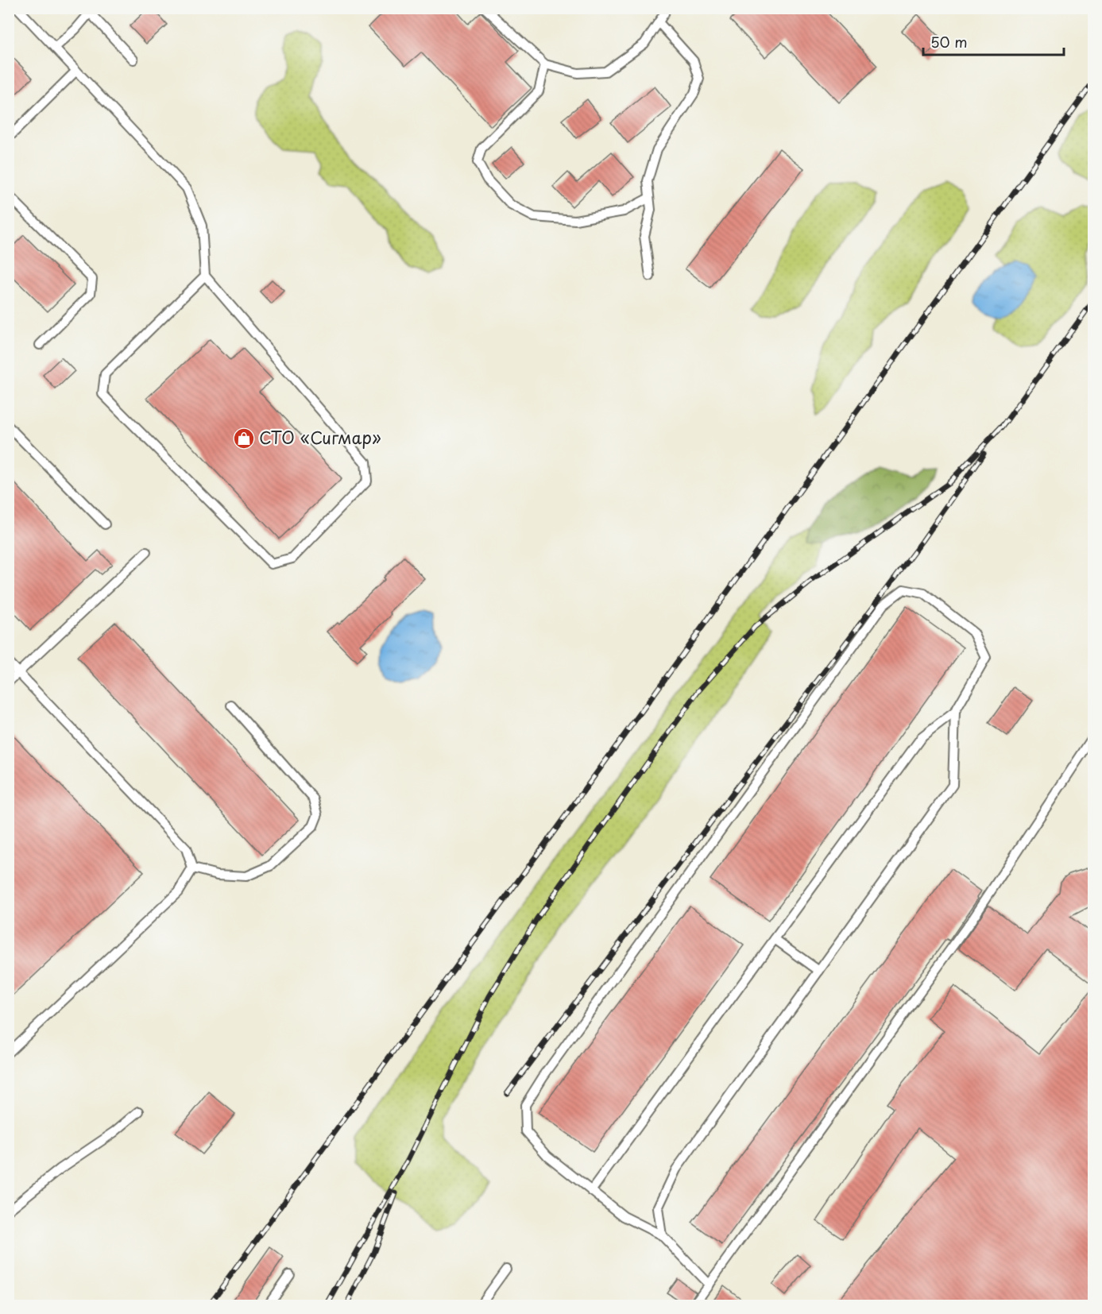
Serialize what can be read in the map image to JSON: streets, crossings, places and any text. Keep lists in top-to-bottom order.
{
  "places": {
    "shop": ["СТО «Сигмар»"]
  },
  "scale_bar": "50 m"
}
